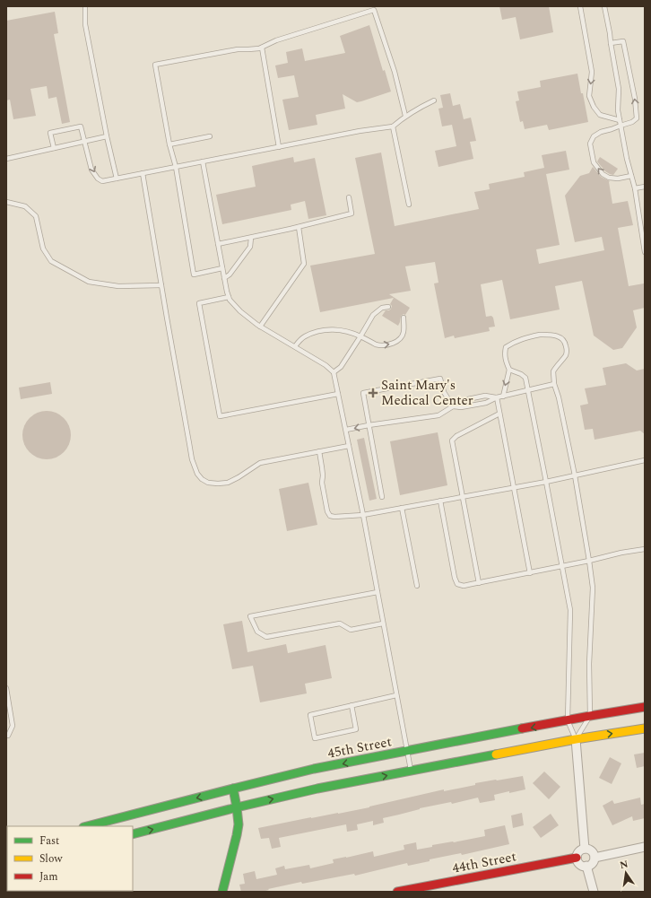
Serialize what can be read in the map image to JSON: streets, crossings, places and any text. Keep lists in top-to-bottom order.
{
  "streets": {
    "main road": ["45th Street", "44th Street"]
  },
  "places": {
    "health": ["Saint Mary's Medical Center"]
  },
  "legend": ["Fast", "Slow", "Jam"],
  "north": "top"
}
